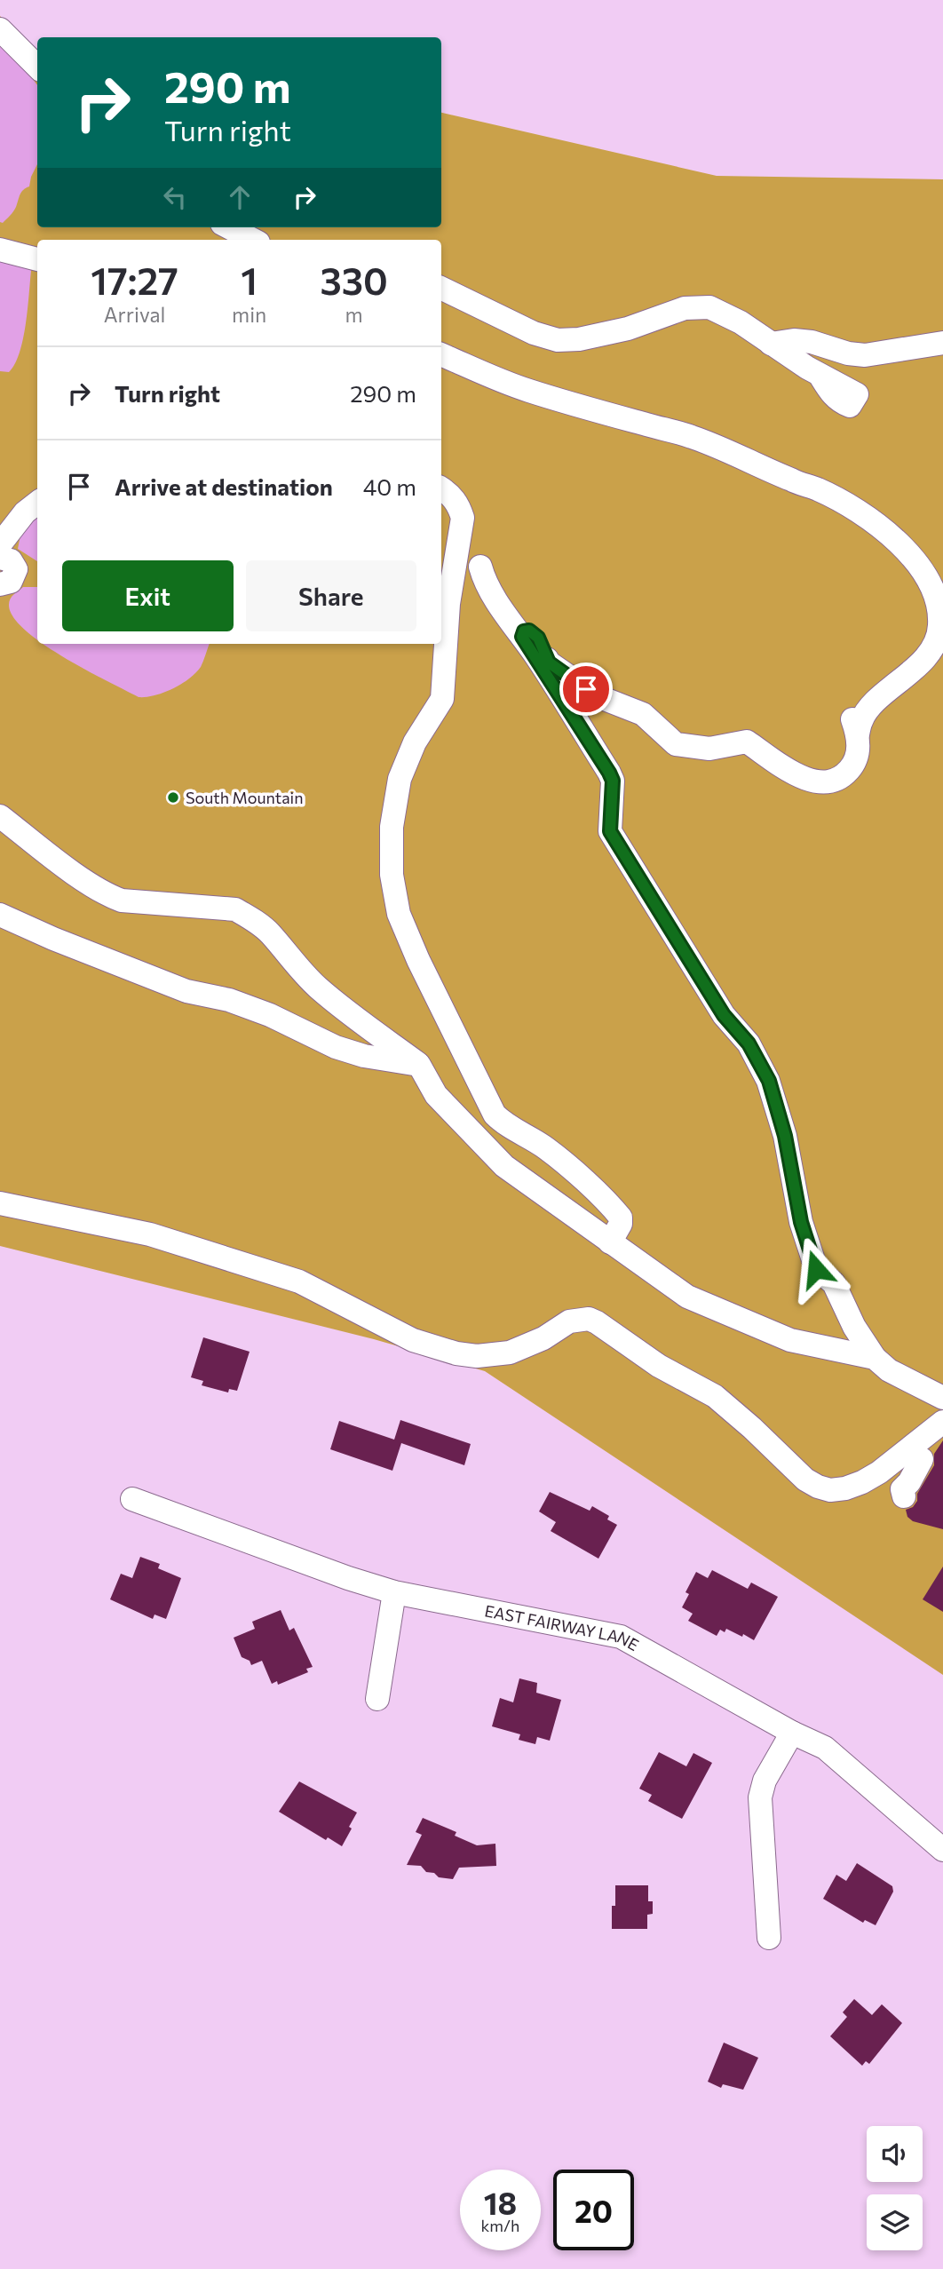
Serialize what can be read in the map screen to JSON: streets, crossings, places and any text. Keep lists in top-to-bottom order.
{
  "streets": {
    "street": ["EAST FAIRWAY LANE"]
  },
  "places": ["South Mountain"],
  "page": {
    "turn": ["290 m", "Turn right"],
    "eta": [
      "17:27",
      "Arrival",
      "1",
      "min",
      "330",
      "m"
    ],
    "list": [
      {
        "name": "Turn right",
        "value": "290 m"
      },
      {
        "name": "Arrive at destination",
        "value": "40 m"
      }
    ],
    "buttons": ["Exit", "Share"],
    "speed": "18 km/h",
    "limit": "20"
  }
}
